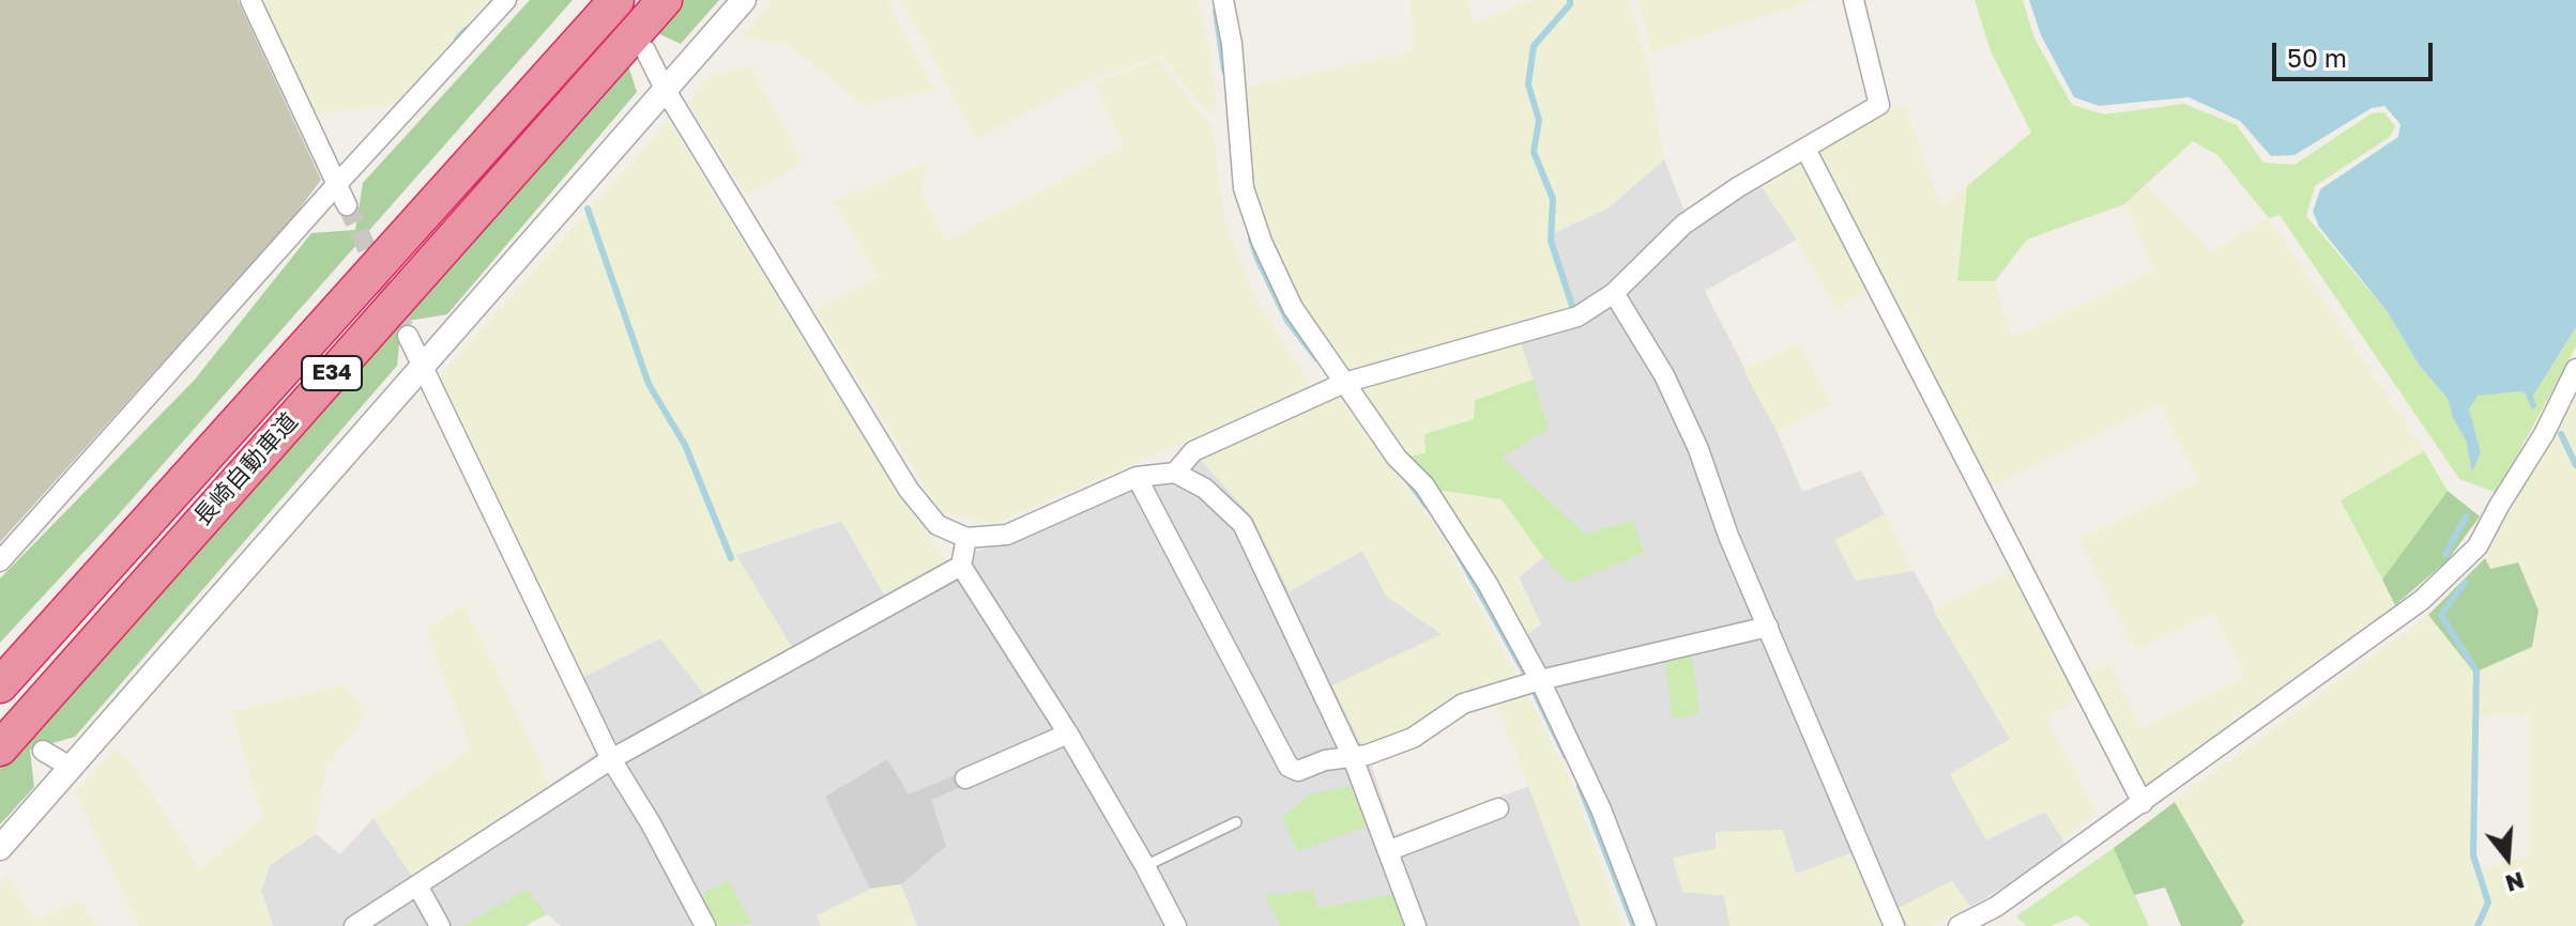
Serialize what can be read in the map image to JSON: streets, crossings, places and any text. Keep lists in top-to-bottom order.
{
  "streets": {
    "highway": ["E34", "長崎自動車道"]
  },
  "scale_bar": "50 m",
  "north": "bottom"
}
